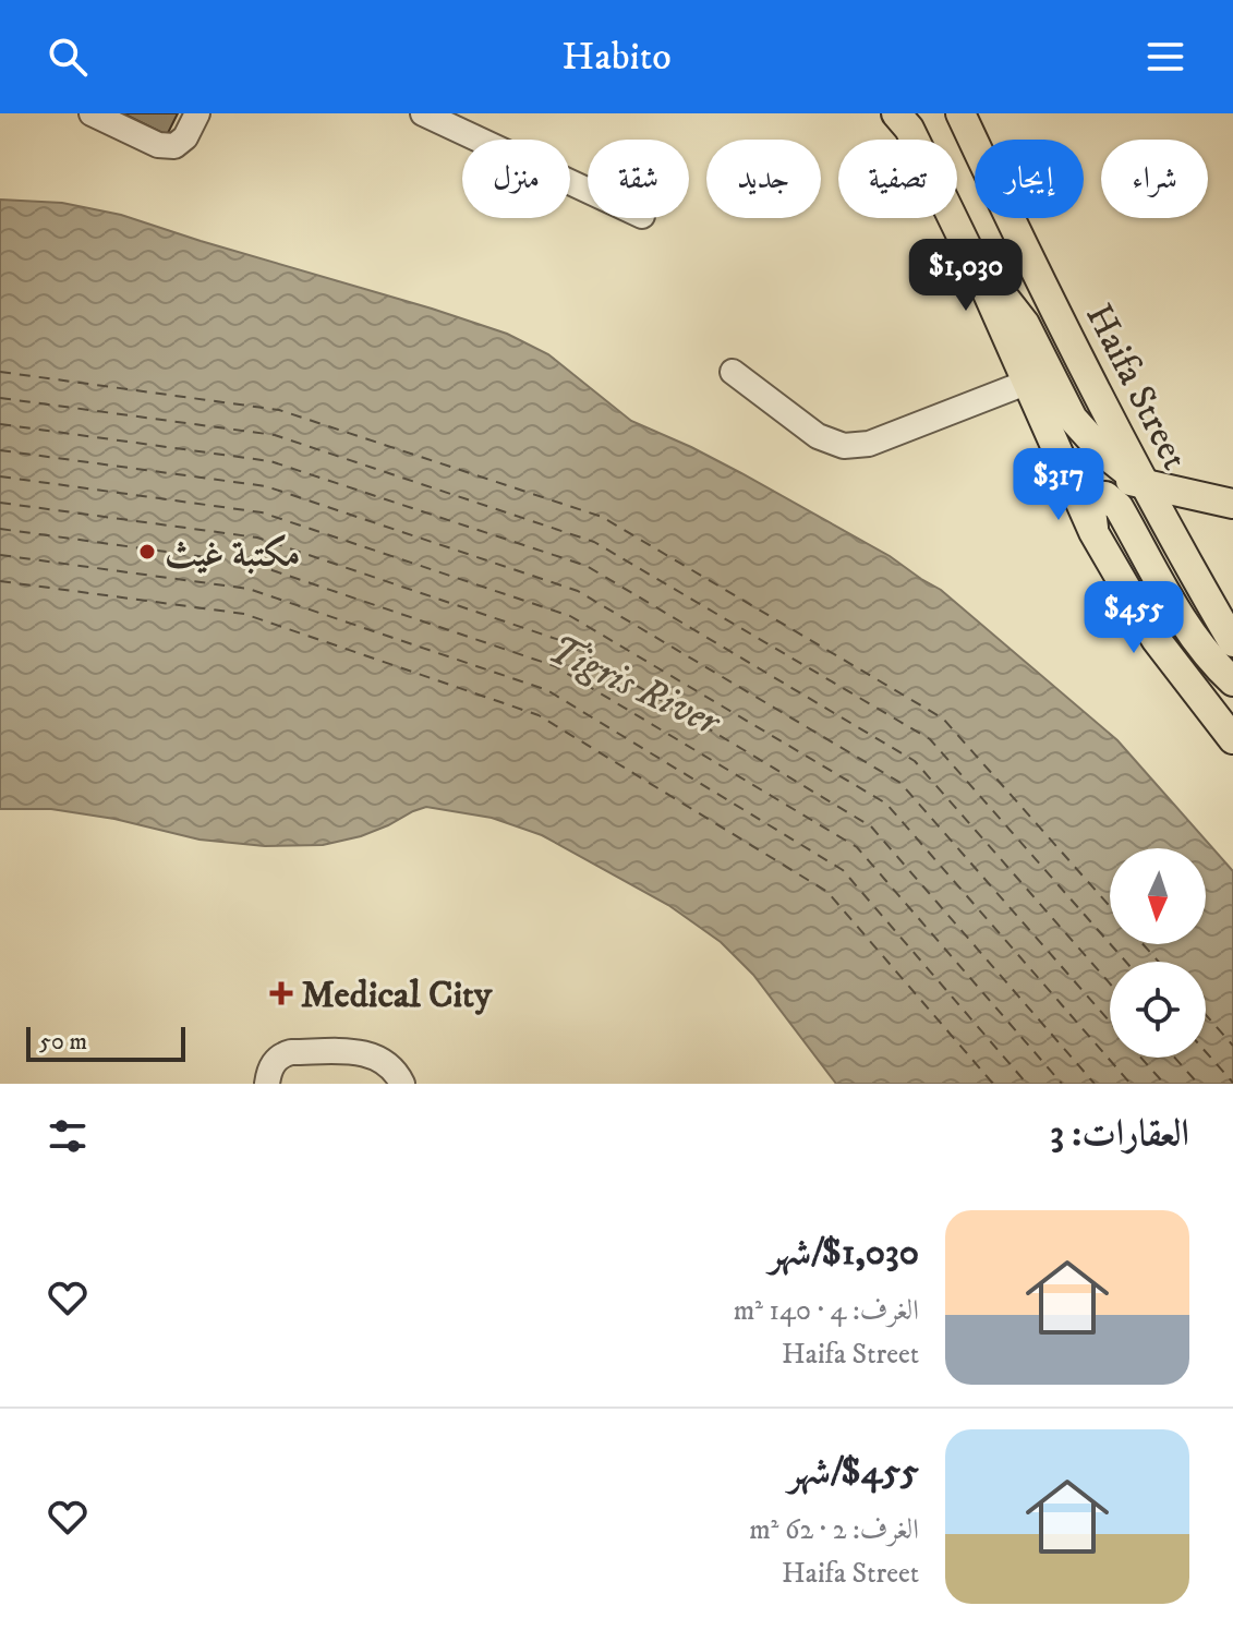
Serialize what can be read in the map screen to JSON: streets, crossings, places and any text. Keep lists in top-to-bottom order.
{
  "streets": {
    "main road": ["Haifa Street"]
  },
  "water": ["Tigris River"],
  "places": {
    "other": ["مكتبة غيث"],
    "health": ["Medical City"]
  },
  "scale_bar": "50 m",
  "north": "bottom",
  "page": {
    "header": "Habito",
    "chip": [
      "شراء",
      "إيجار",
      "تصفية",
      "جديد",
      "شقة",
      "منزل"
    ],
    "price": ["$1,030", "$317", "$455"],
    "scale": "50 m",
    "heading": "العقارات: 3",
    "list": [
      {
        "name": "$1,030/شهر",
        "note": "الغرف: 4 · 140 m² · Haifa Street"
      },
      {
        "name": "$455/شهر",
        "note": "الغرف: 2 · 62 m² · Haifa Street"
      }
    ]
  }
}
